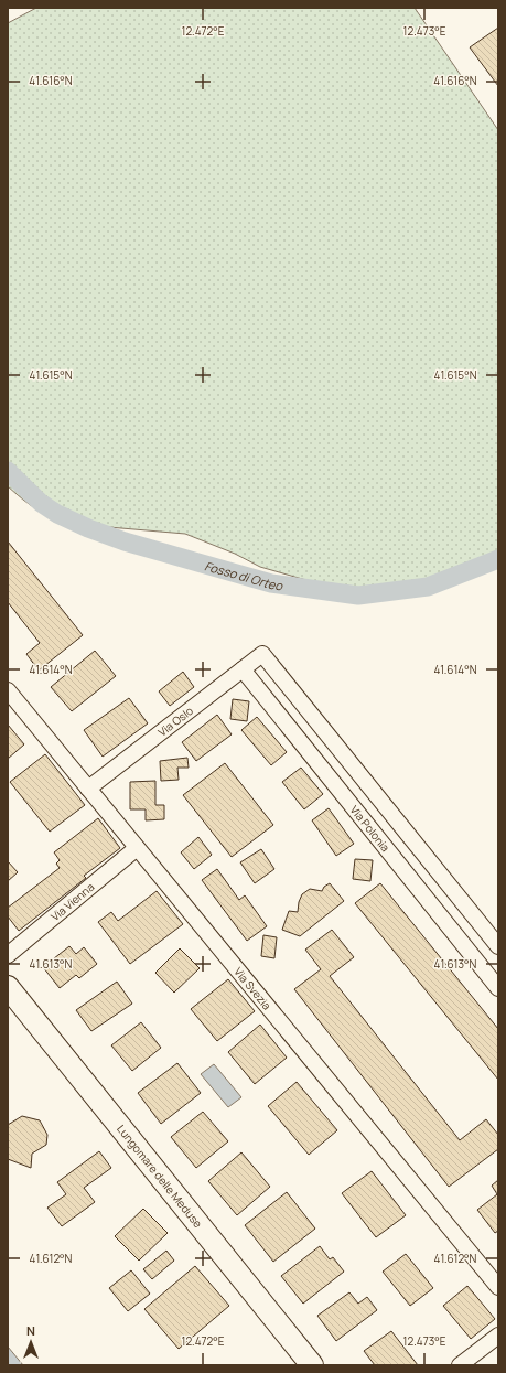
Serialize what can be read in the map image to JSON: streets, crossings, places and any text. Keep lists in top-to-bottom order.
{
  "streets": {
    "main road": ["Lungomare delle Meduse"],
    "street": [
      "Via Oslo",
      "Via Polonia",
      "Via Vienna",
      "Via Svezia"
    ]
  },
  "crossings": [
    ["Via Oslo", "Via Polonia"],
    ["Via Oslo", "Via Svezia"],
    ["Via Vienna", "Via Svezia"]
  ],
  "water": ["Fosso di Orteo"],
  "north": "top",
  "coordinates": [
    "12.472°E",
    "12.473°E",
    "41.616°N",
    "41.615°N",
    "41.614°N",
    "41.613°N",
    "41.612°N"
  ]
}
